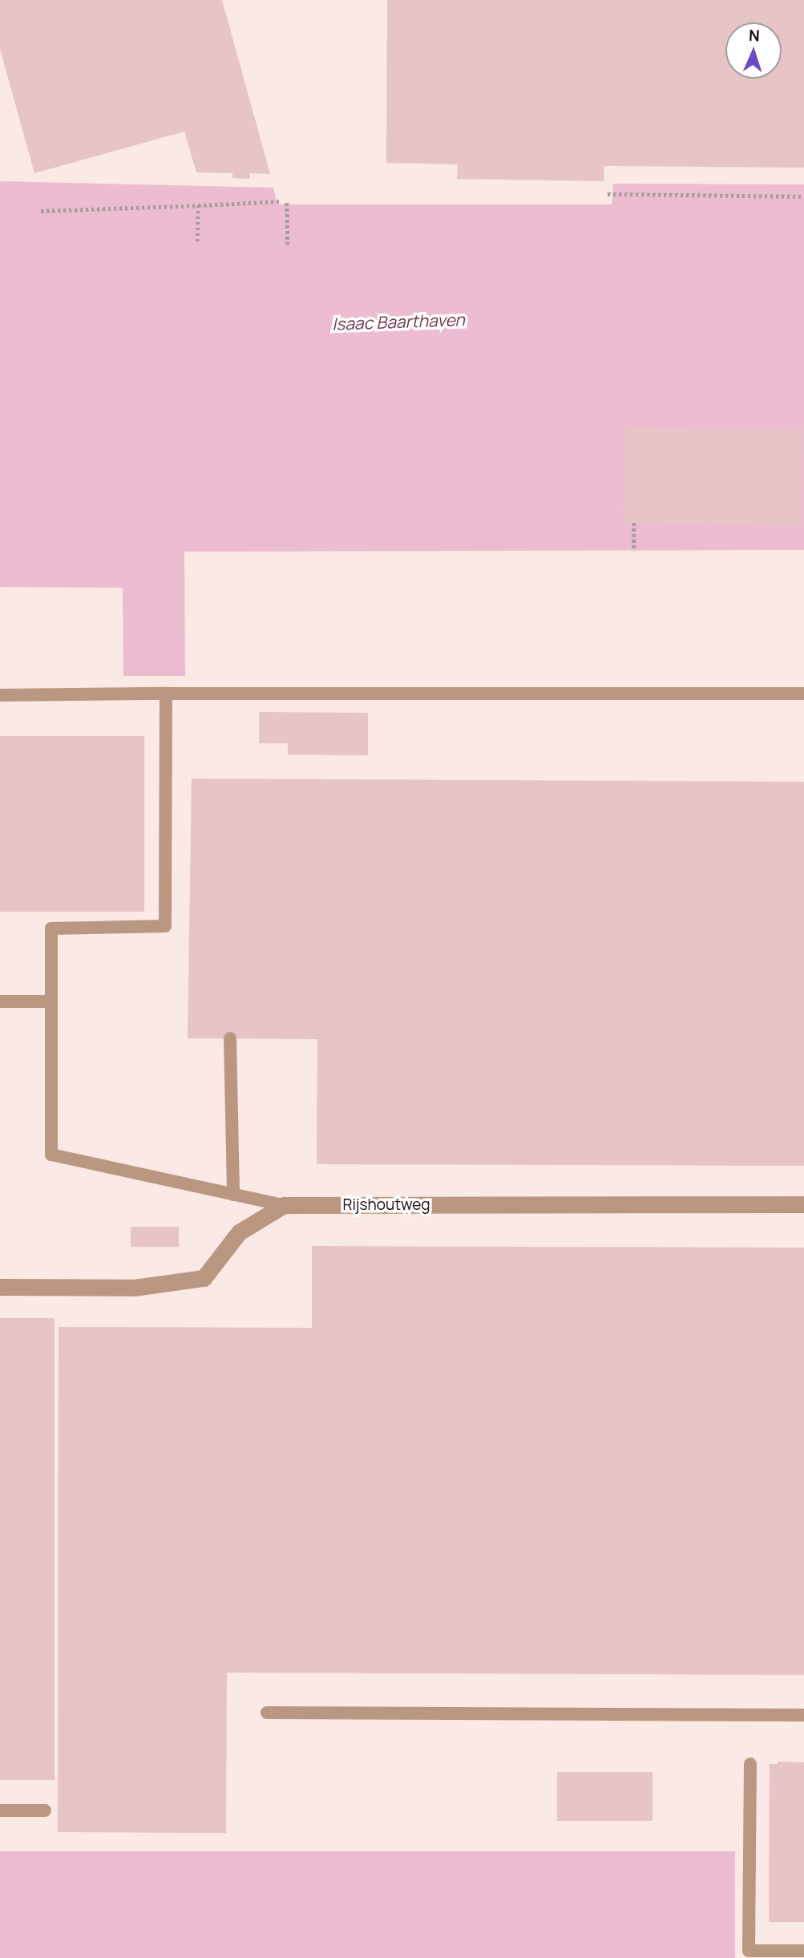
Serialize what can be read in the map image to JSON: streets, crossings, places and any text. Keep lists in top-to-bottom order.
{
  "streets": {
    "street": ["Rijshoutweg"]
  },
  "water": ["Isaac Baarthaven"],
  "north": "top"
}
